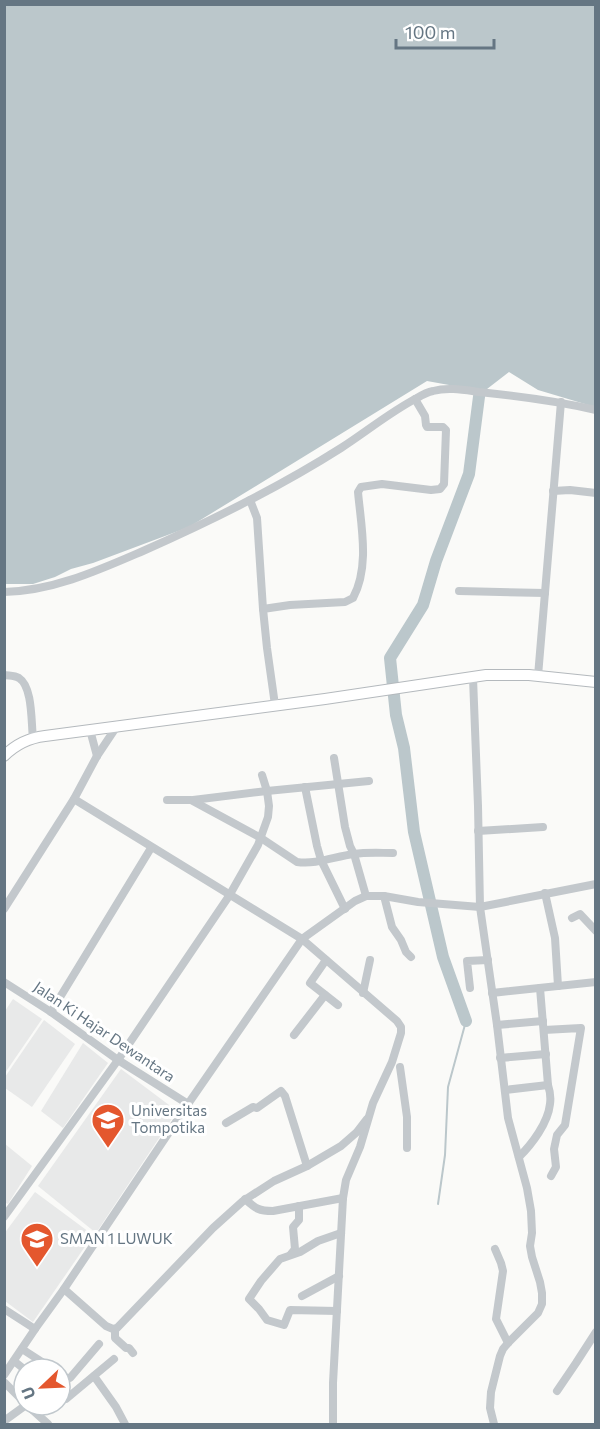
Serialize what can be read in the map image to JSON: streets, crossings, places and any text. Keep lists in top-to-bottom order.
{
  "streets": {
    "street": ["Jalan Ki Hajar Dewantara"]
  },
  "places": {
    "school or university": ["Universitas Tompotika", "SMAN 1 LUWUK"]
  },
  "scale_bar": "100 m",
  "north": "bottom left"
}
